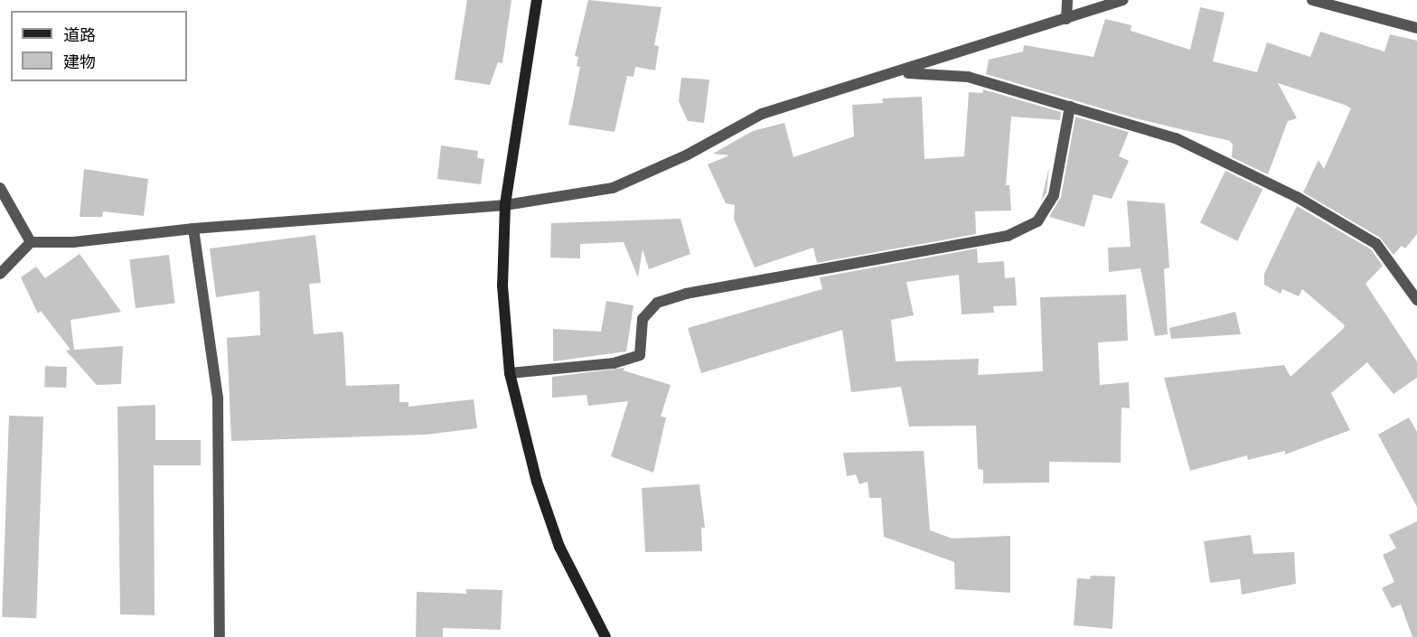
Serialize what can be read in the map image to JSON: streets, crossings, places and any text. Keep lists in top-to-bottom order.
{
  "legend": ["道路", "建物"]
}
